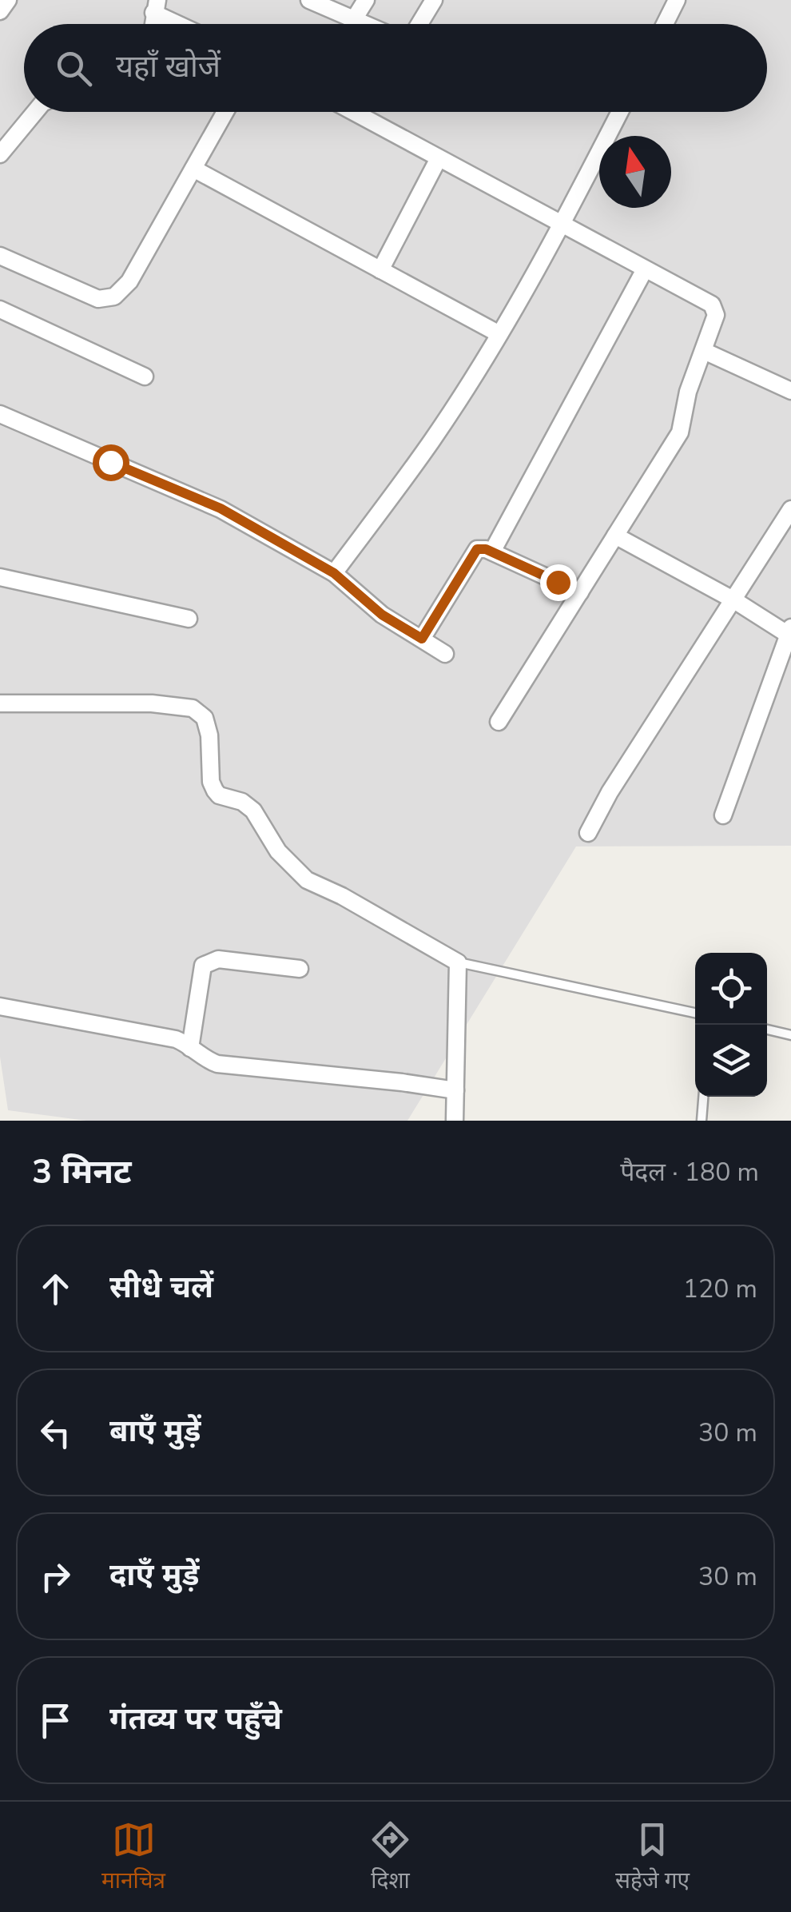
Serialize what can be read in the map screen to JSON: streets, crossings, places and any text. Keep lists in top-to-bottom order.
{
  "north": "top",
  "page": {
    "search": "यहाँ खोजें",
    "heading": ["3 मिनट", "पैदल · 180 m"],
    "list": [
      ["सीधे चलें", "120 m"],
      ["बाएँ मुड़ें", "30 m"],
      ["दाएँ मुड़ें", "30 m"],
      "गंतव्य पर पहुँचे"
    ],
    "nav": ["मानचित्र", "दिशा", "सहेजे गए"]
  }
}
